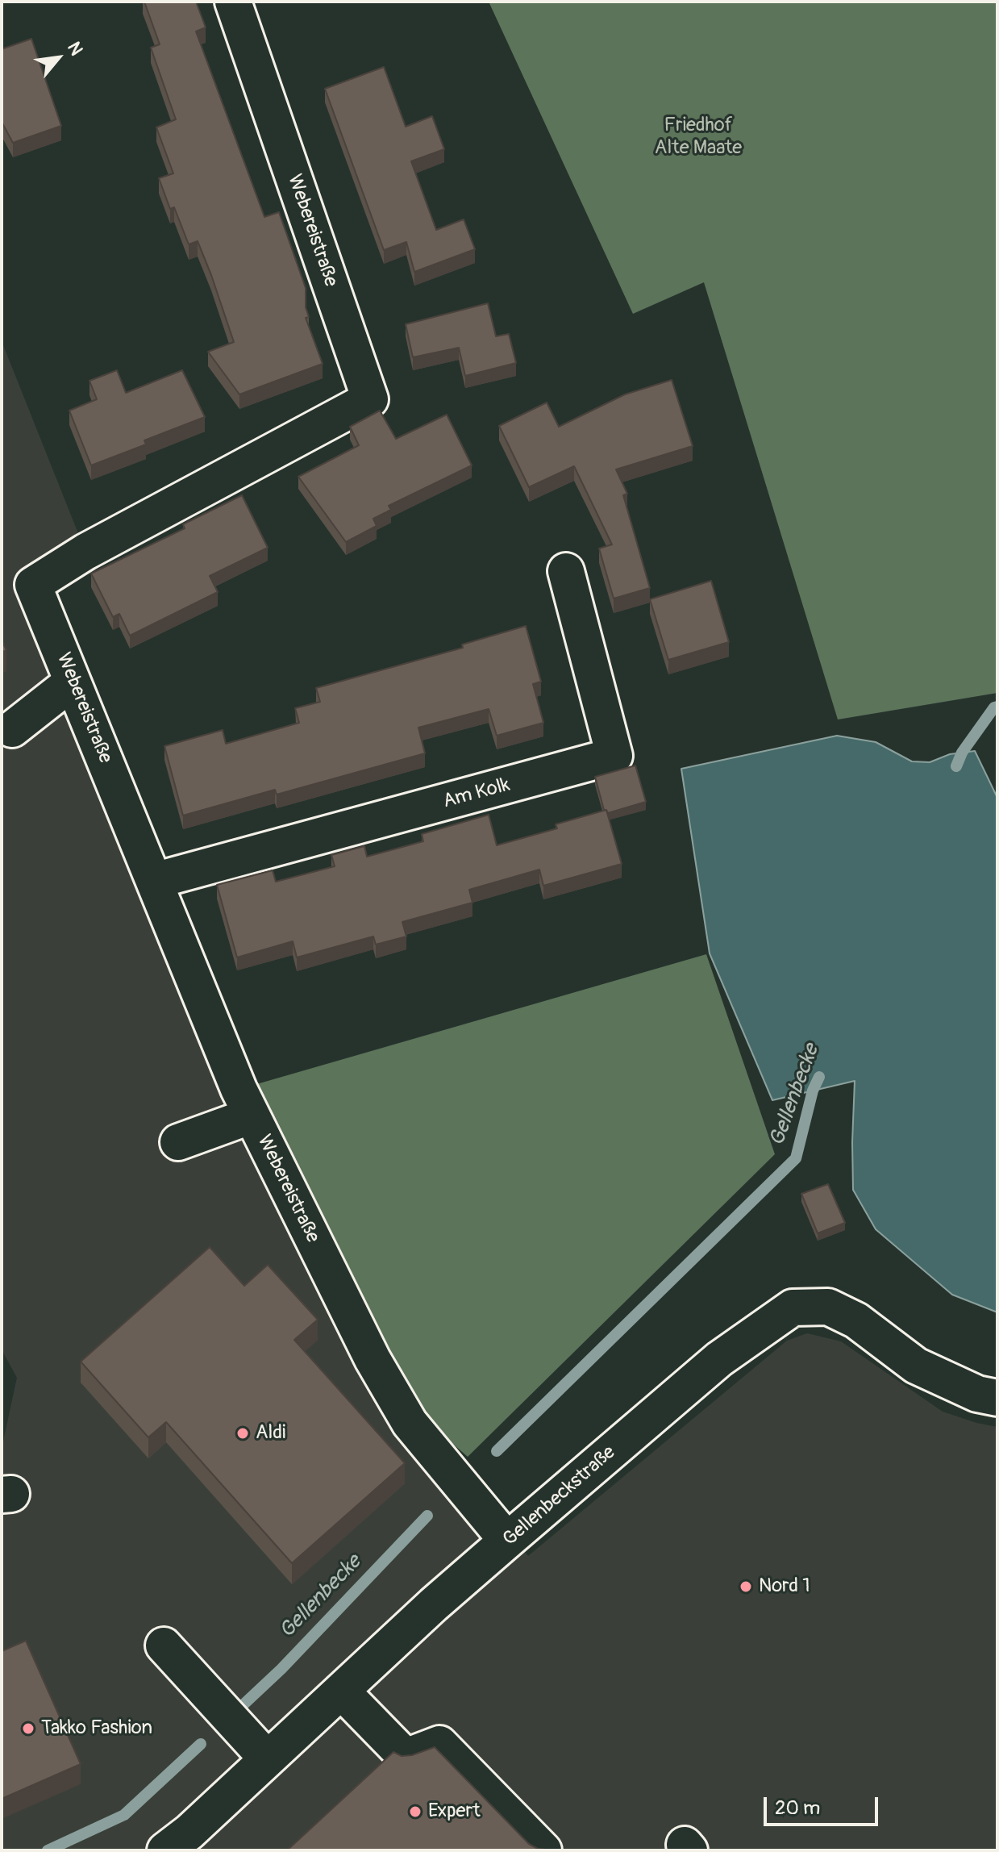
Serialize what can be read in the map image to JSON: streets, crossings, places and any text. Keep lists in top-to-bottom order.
{
  "streets": {
    "street": ["Webereistraße", "Am Kolk", "Gellenbeckstraße"]
  },
  "crossings": [
    ["Webereistraße", "Am Kolk"],
    ["Webereistraße", "Gellenbeckstraße"]
  ],
  "water": ["Gellenbecke"],
  "parks": ["Friedhof Alte Maate"],
  "places": [
    "Aldi",
    "Nord 1",
    "Takko Fashion",
    "Expert"
  ],
  "scale_bar": "20 m",
  "north": "top right"
}
